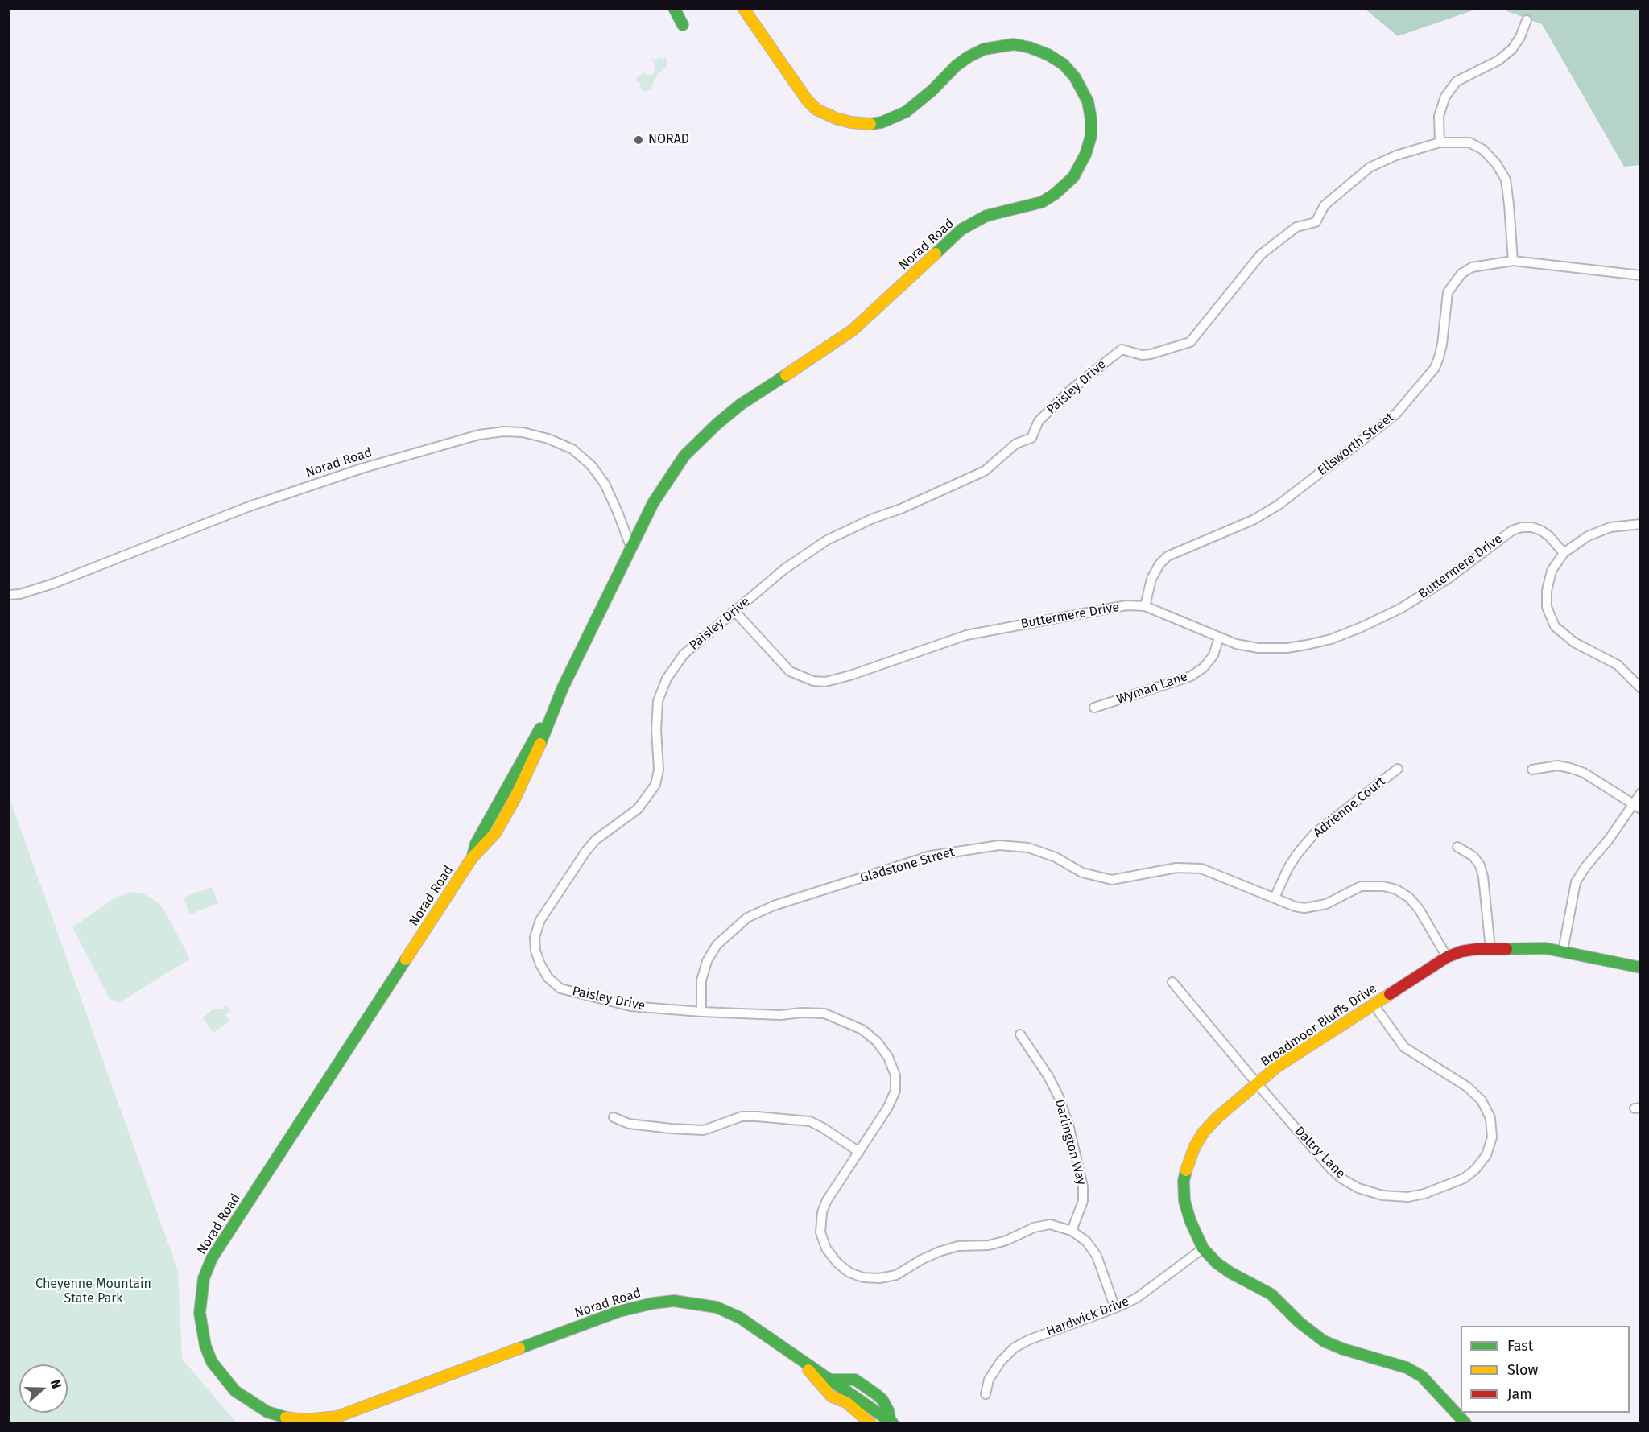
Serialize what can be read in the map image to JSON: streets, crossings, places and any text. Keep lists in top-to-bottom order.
{
  "streets": {
    "street": [
      "Norad Road",
      "Paisley Drive",
      "Ellsworth Street",
      "Buttermere Drive",
      "Wyman Lane",
      "Adrienne Court",
      "Gladstone Street",
      "Broadmoor Bluffs Drive",
      "Darlington Way",
      "Daltry Lane",
      "Hardwick Drive"
    ]
  },
  "crossings": [
    ["Paisley Drive", "Buttermere Drive"],
    ["Paisley Drive", "Gladstone Street"],
    ["Paisley Drive", "Darlington Way"],
    ["Paisley Drive", "Hardwick Drive"],
    ["Ellsworth Street", "Buttermere Drive"],
    ["Buttermere Drive", "Wyman Lane"],
    ["Adrienne Court", "Gladstone Street"],
    ["Gladstone Street", "Broadmoor Bluffs Drive"],
    ["Broadmoor Bluffs Drive", "Daltry Lane"],
    ["Broadmoor Bluffs Drive", "Hardwick Drive"]
  ],
  "parks": ["Cheyenne Mountain State Park"],
  "places": ["NORAD"],
  "legend": ["Fast", "Slow", "Jam"],
  "north": "right"
}
